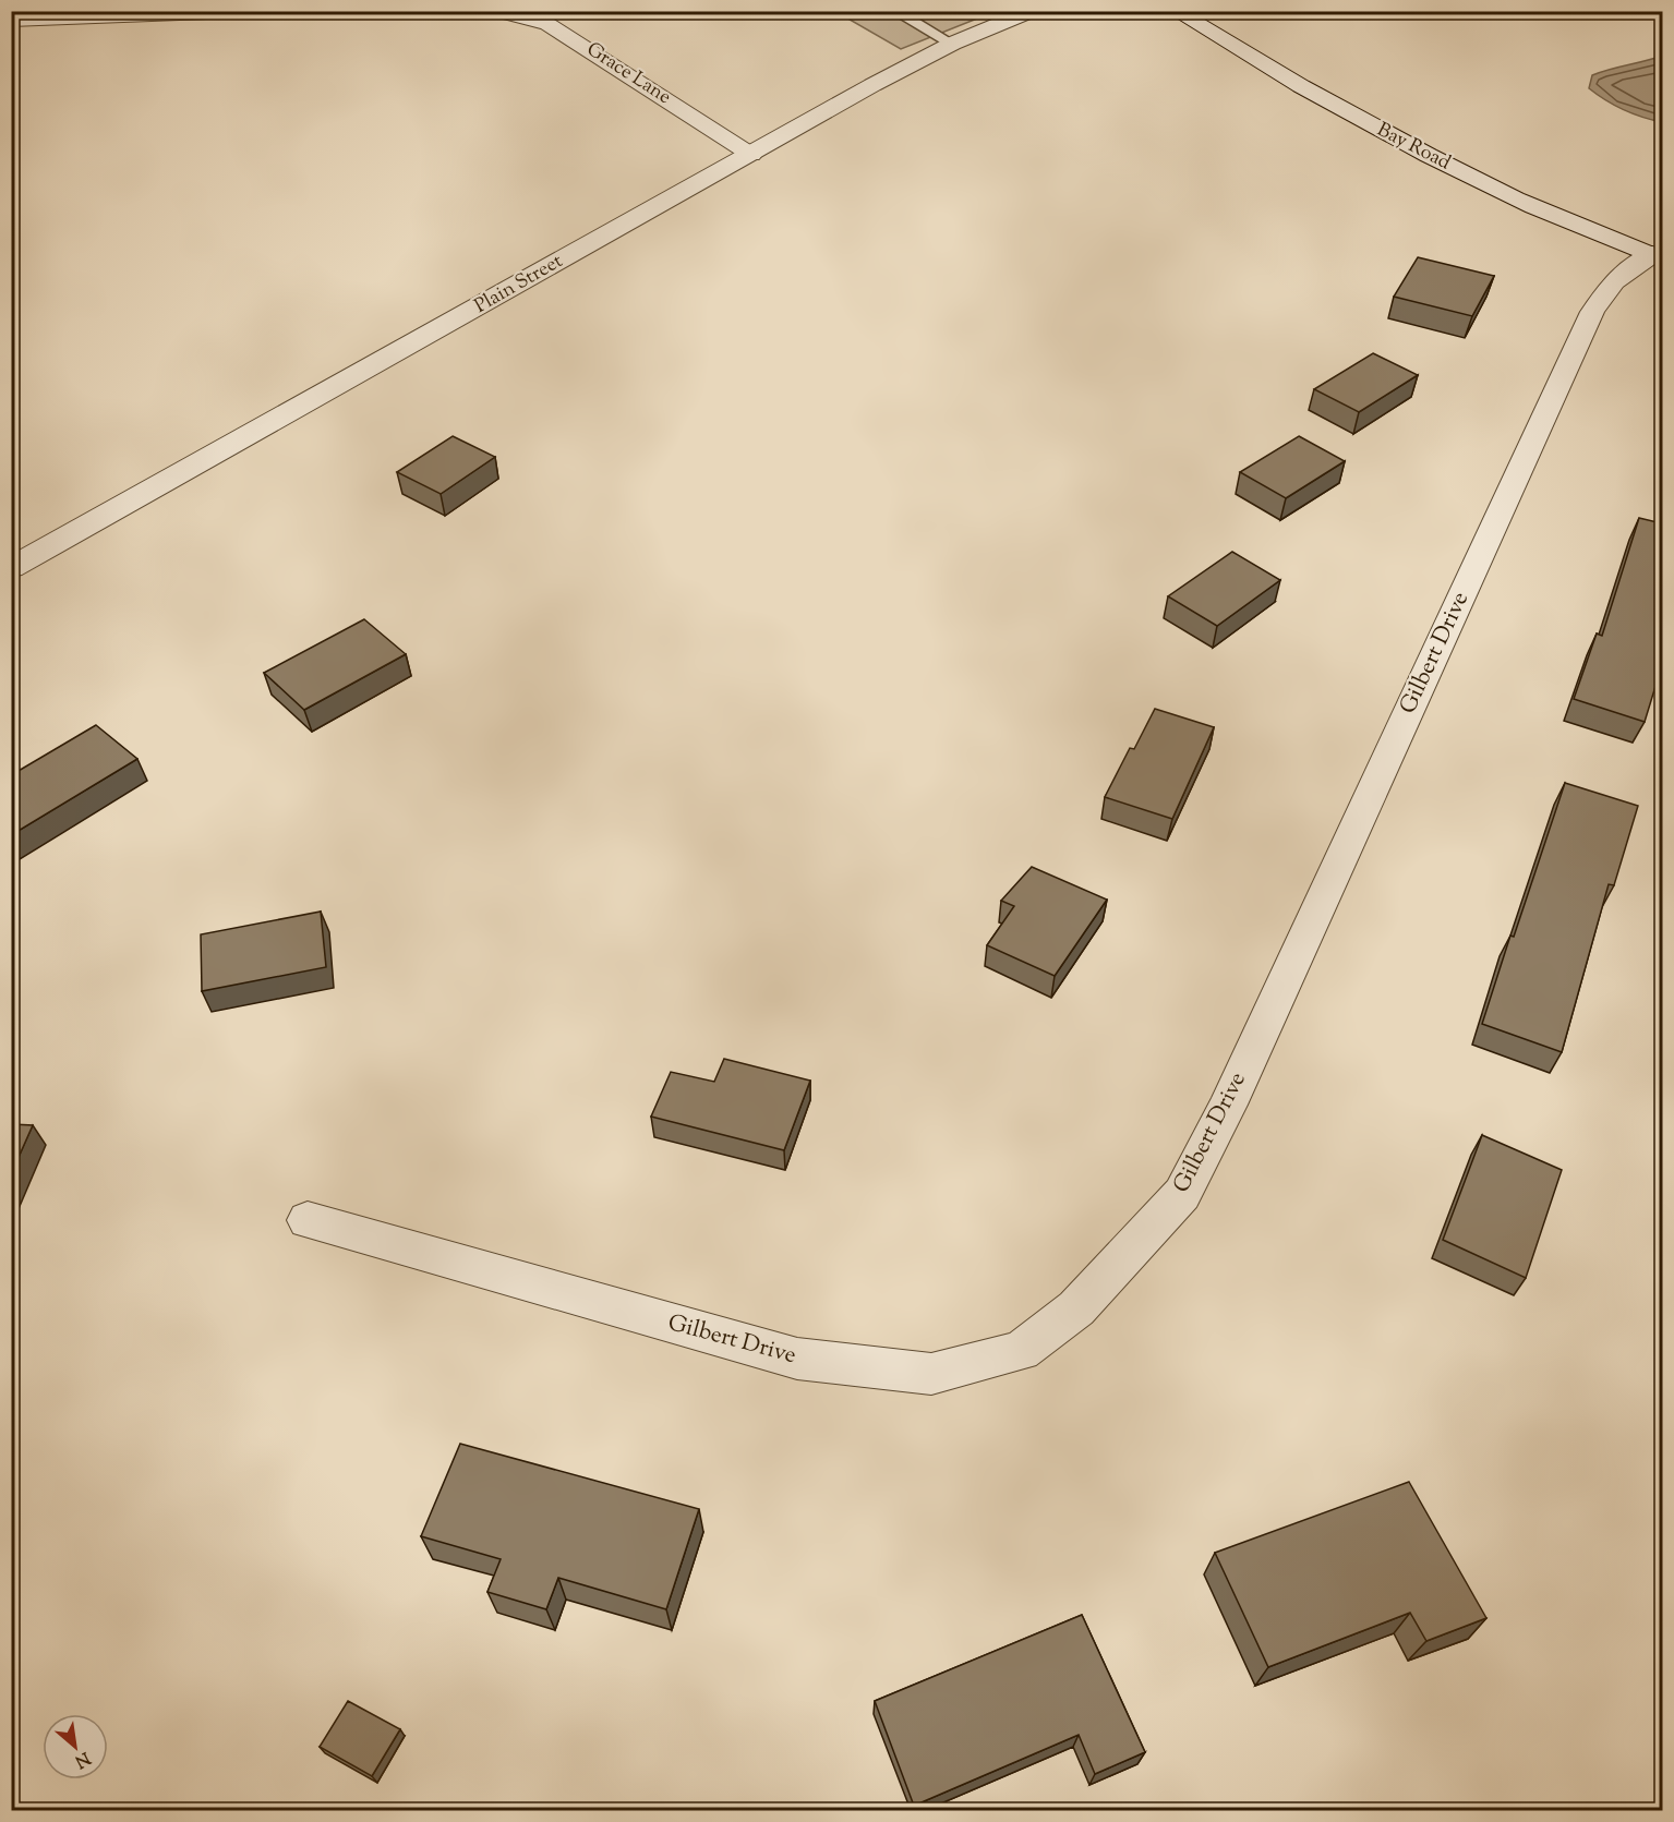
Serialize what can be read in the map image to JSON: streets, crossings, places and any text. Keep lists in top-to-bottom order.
{
  "streets": {
    "street": [
      "Grace Lane",
      "Bay Road",
      "Plain Street",
      "Gilbert Drive"
    ]
  },
  "crossings": [
    ["Grace Lane", "Plain Street"],
    ["Bay Road", "Gilbert Drive"]
  ],
  "north": "bottom right"
}
